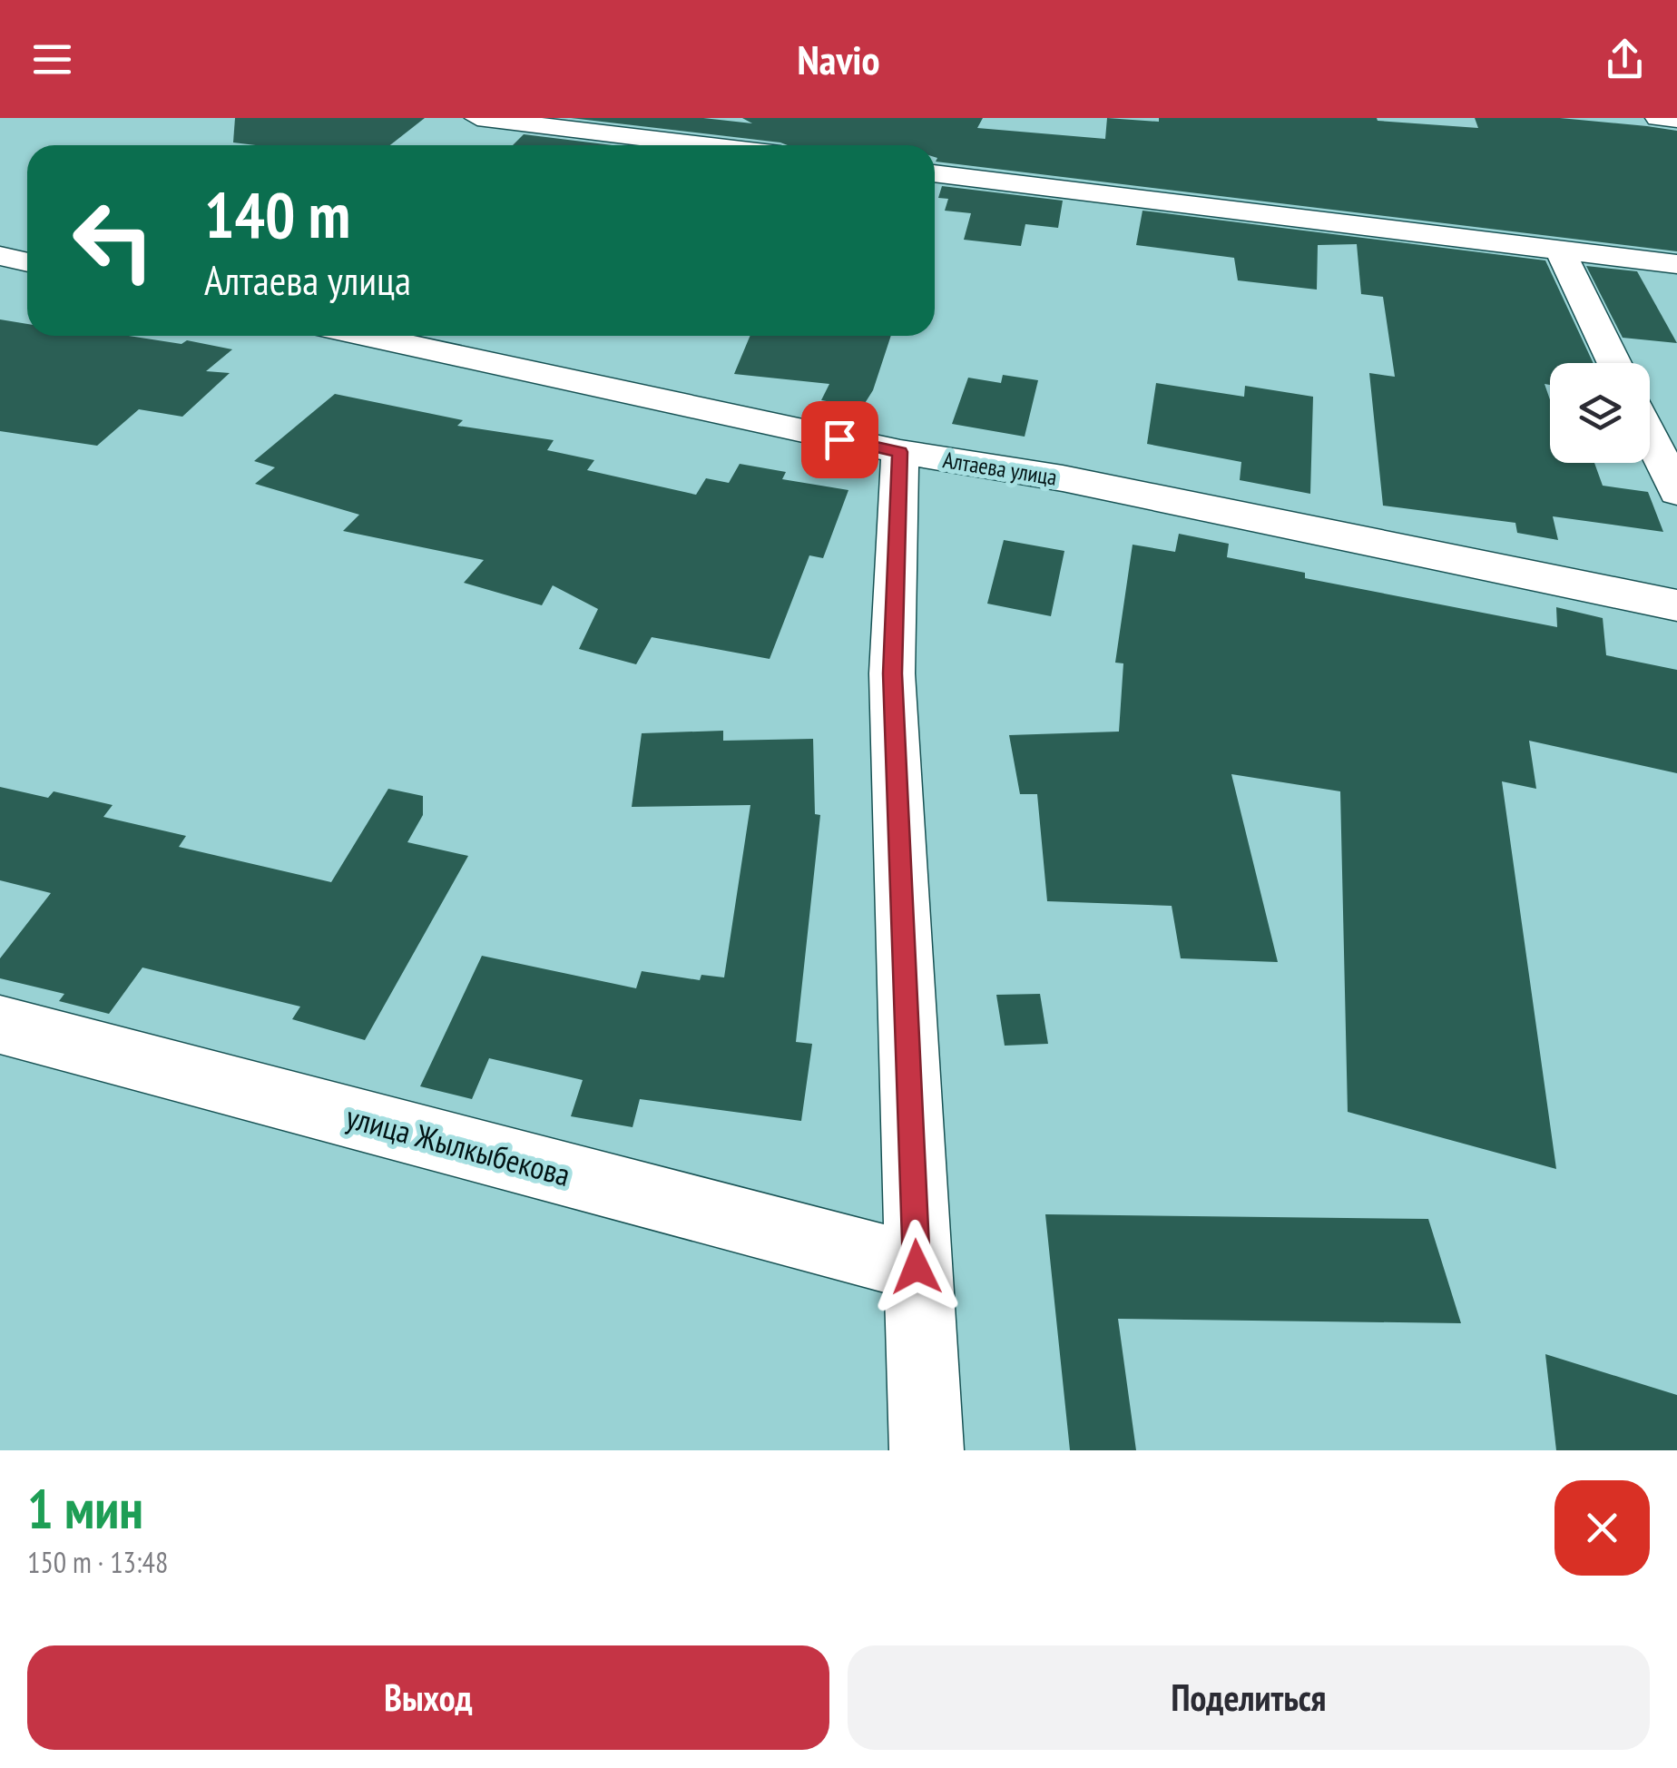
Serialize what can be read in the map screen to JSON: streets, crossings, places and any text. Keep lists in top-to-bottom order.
{
  "streets": {
    "street": ["Алтаева улица", "улица Жылкыбекова"]
  },
  "page": {
    "header": "Navio",
    "turn": ["140 m", "Алтаева улица"],
    "heading": ["1 мин", "150 m · 13:48"],
    "buttons": ["Выход", "Поделиться"]
  }
}
